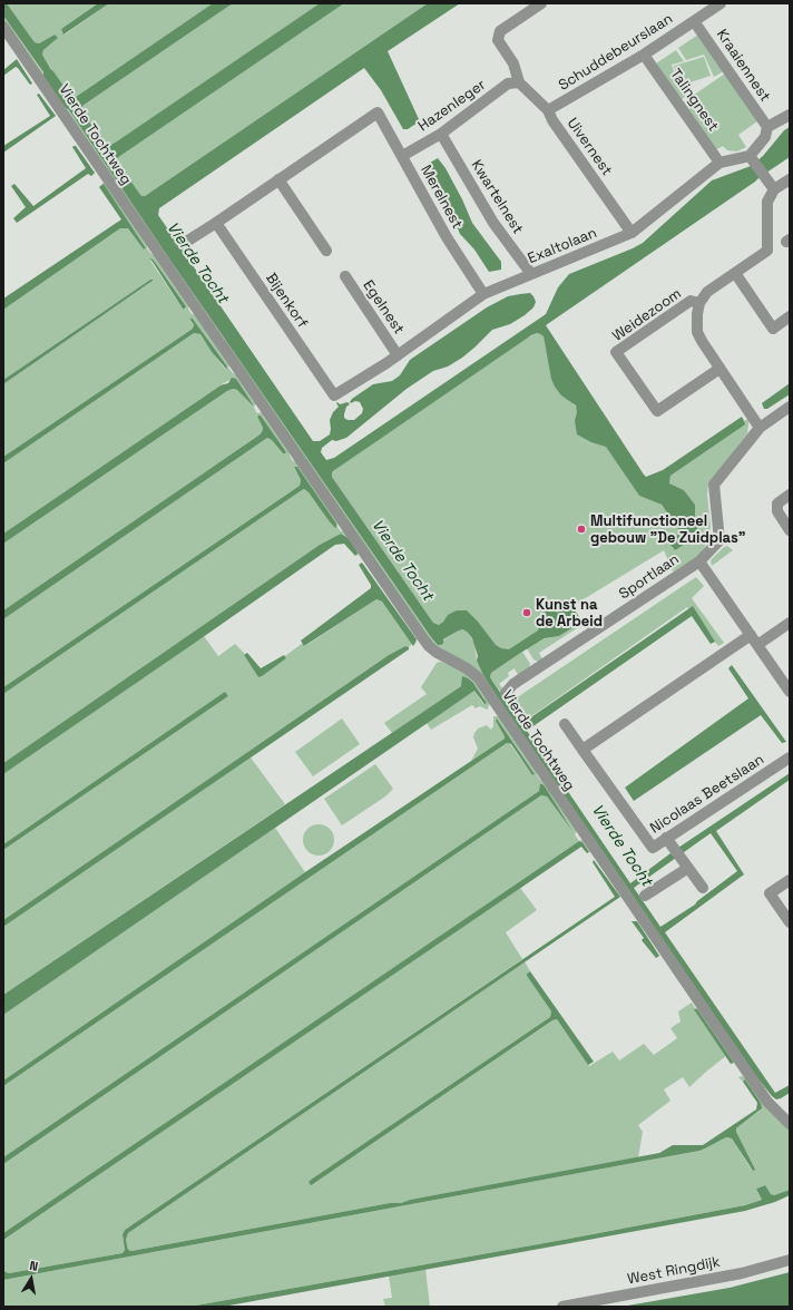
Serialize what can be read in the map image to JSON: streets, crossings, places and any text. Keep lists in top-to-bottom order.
{
  "streets": {
    "street": [
      "Schuddebeurslaan",
      "Kraaiennest",
      "Talingnest",
      "Hazenleger",
      "Vierde Tochtweg",
      "Uivernest",
      "Merelnest",
      "Kwartelnest",
      "Exaltolaan",
      "Bijenkorf",
      "Egelnest",
      "Weidezoom",
      "Sportlaan",
      "Nicolaas Beetslaan",
      "West Ringdijk"
    ]
  },
  "crossings": [
    ["Schuddebeurslaan", "Kraaiennest"],
    ["Schuddebeurslaan", "Talingnest"],
    ["Schuddebeurslaan", "Uivernest"],
    ["Talingnest", "Exaltolaan"],
    ["Hazenleger", "Uivernest"],
    ["Hazenleger", "Merelnest"],
    ["Hazenleger", "Kwartelnest"],
    ["Uivernest", "Exaltolaan"],
    ["Merelnest", "Exaltolaan"],
    ["Kwartelnest", "Exaltolaan"],
    ["Exaltolaan", "Bijenkorf"],
    ["Exaltolaan", "Egelnest"],
    ["Weidezoom", "Sportlaan"]
  ],
  "water": ["Vierde Tocht"],
  "places": ["Multifunctioneel gebouw \"De Zuidplas\"", "Kunst na de Arbeid"],
  "north": "top"
}
